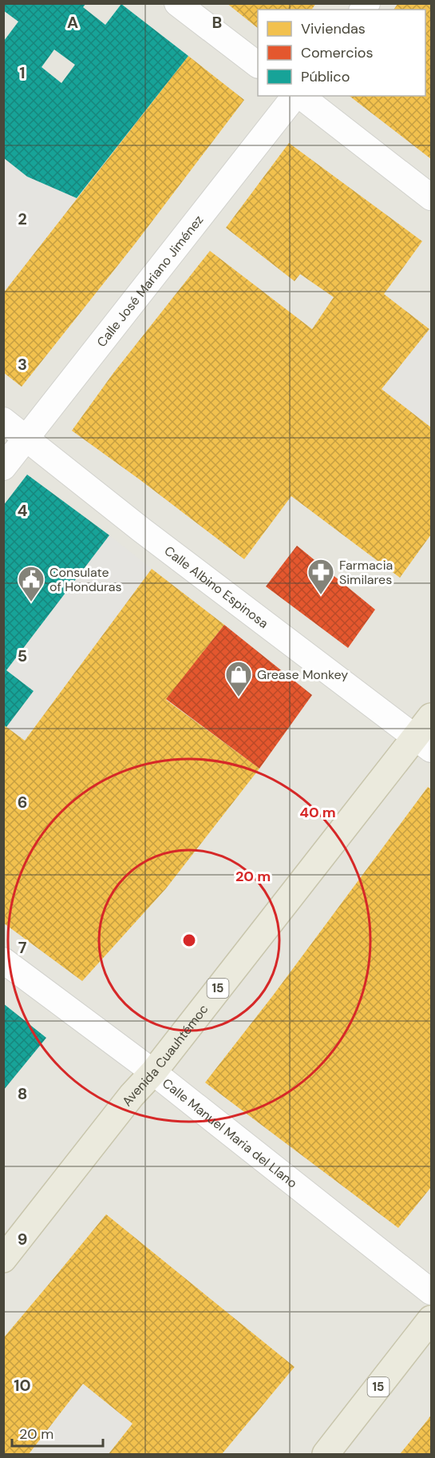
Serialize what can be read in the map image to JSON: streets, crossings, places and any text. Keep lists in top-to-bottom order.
{
  "streets": {
    "highway": ["15", "Avenida Cuauhtémoc"],
    "street": ["Calle José Mariano Jiménez", "Calle Albino Espinosa", "Calle Manuel Maria del Llano"]
  },
  "crossings": [
    ["Calle José Mariano Jiménez", "Calle Albino Espinosa"],
    ["Calle Albino Espinosa", "Avenida Cuauhtémoc"],
    ["Avenida Cuauhtémoc", "Calle Manuel Maria del Llano"]
  ],
  "places": {
    "pharmacy": ["Farmacia Similares"],
    "public building": ["Consulate of Honduras"],
    "shop": ["Grease Monkey"]
  },
  "legend": ["Viviendas", "Comercios", "Público"],
  "scale_bar": "20 m",
  "grid": {
    "columns": ["A", "B"],
    "rows": [
      "1",
      "2",
      "3",
      "4",
      "5",
      "6",
      "7",
      "8",
      "9",
      "10"
    ]
  },
  "rings": ["40 m", "20 m"]
}
